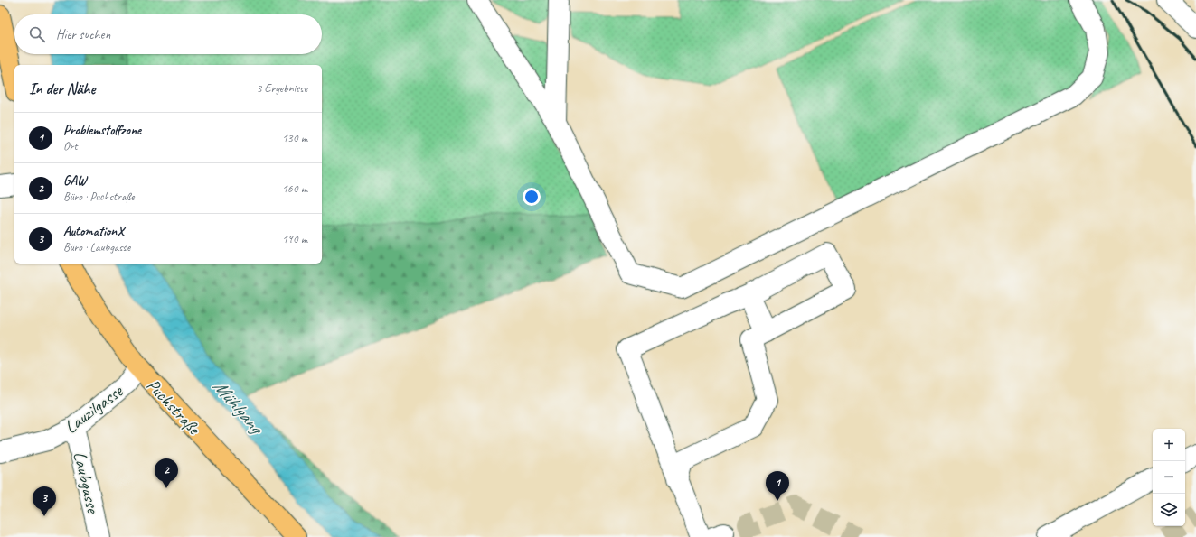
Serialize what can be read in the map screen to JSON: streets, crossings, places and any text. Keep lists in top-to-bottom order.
{
  "streets": {
    "main road": ["Puchstraße"],
    "street": ["Lauzilgasse", "Laubgasse"]
  },
  "crossings": [
    ["Puchstraße", "Lauzilgasse"],
    ["Lauzilgasse", "Laubgasse"]
  ],
  "water": ["Mühlgang"],
  "page": {
    "search": "Hier suchen",
    "heading": ["In der Nähe", "3 Ergebnisse"],
    "list": [
      {
        "mark": "1",
        "name": "Problemstoffzone",
        "note": "Ort",
        "value": "130 m"
      },
      {
        "mark": "2",
        "name": "GAW",
        "note": "Büro · Puchstraße",
        "value": "160 m"
      },
      {
        "mark": "3",
        "name": "AutomationX",
        "note": "Büro · Laubgasse",
        "value": "190 m"
      }
    ],
    "map_buttons": ["+", "−"],
    "pins": ["2", "1", "3"]
  }
}
